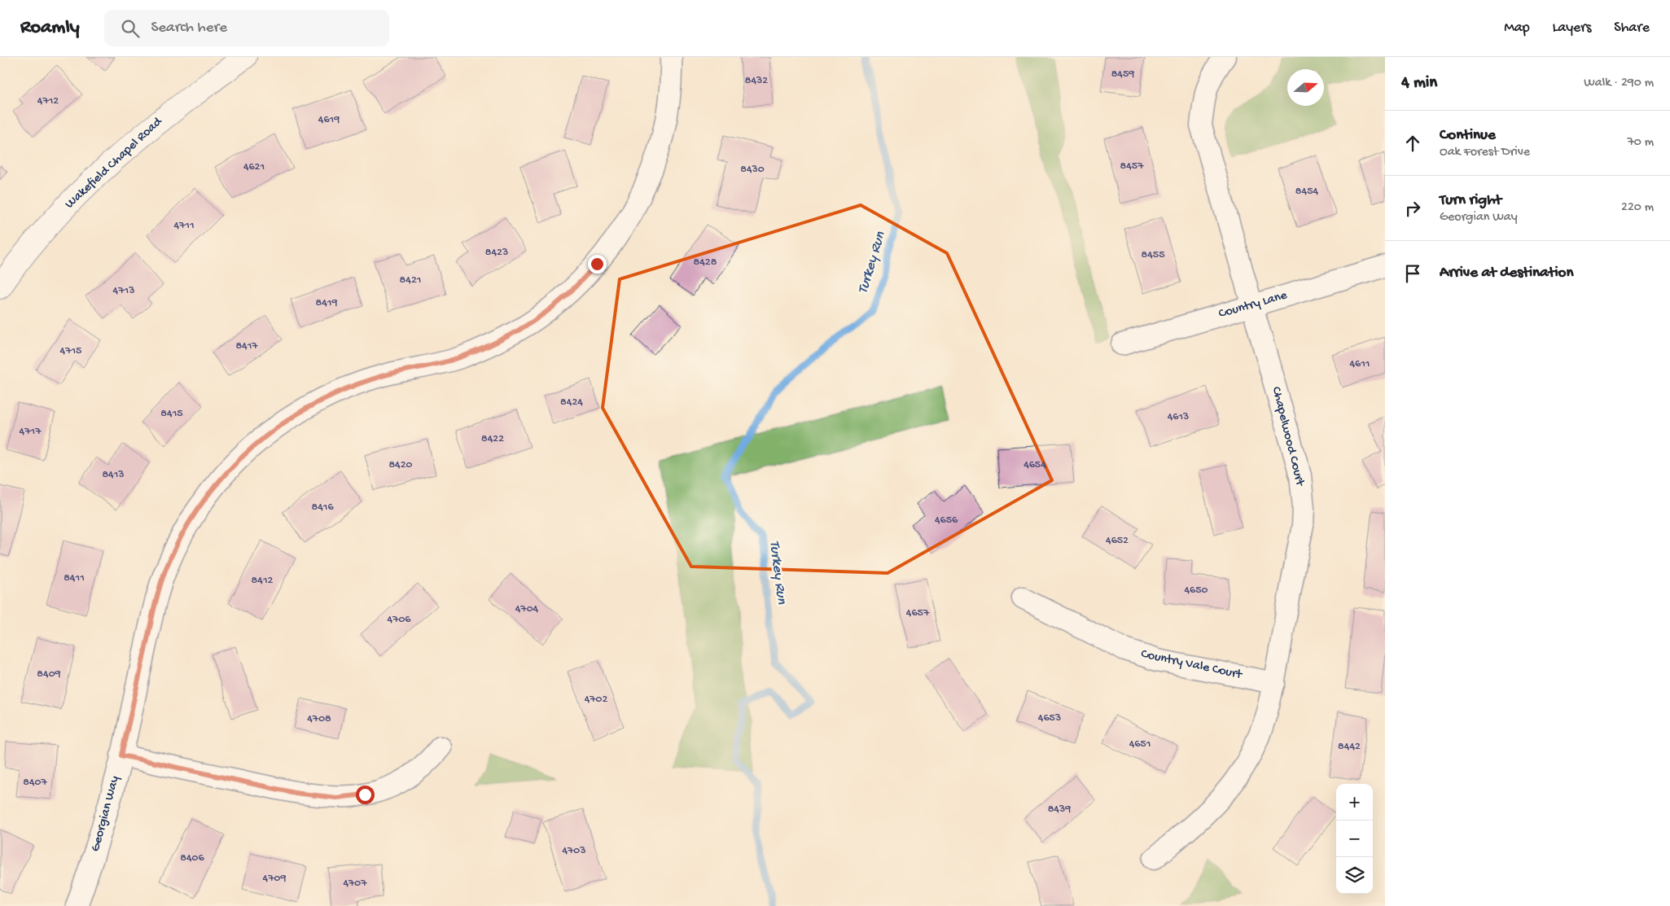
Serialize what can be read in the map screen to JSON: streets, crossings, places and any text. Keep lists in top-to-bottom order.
{
  "streets": {
    "main road": ["Wakefield Chapel Road"],
    "street": [
      "Country Lane",
      "Chapelwood Court",
      "Country Vale Court",
      "Georgian Way"
    ]
  },
  "crossings": [
    ["Country Lane", "Chapelwood Court"],
    ["Chapelwood Court", "Country Vale Court"]
  ],
  "water": ["Turkey Run"],
  "house_numbers": [
    "8459",
    "8432",
    "4712",
    "4619",
    "8457",
    "4621",
    "8430",
    "8454",
    "4711",
    "8423",
    "8455",
    "8428",
    "8421",
    "4713",
    "8419",
    "8417",
    "4715",
    "4611",
    "8424",
    "8415",
    "4613",
    "4717",
    "8422",
    "8420",
    "4654",
    "8413",
    "8416",
    "4656",
    "4652",
    "8411",
    "8412",
    "4650",
    "4704",
    "4657",
    "4706",
    "8409",
    "4702",
    "4653",
    "4708",
    "4651",
    "8442",
    "8407",
    "8439",
    "4703",
    "8406",
    "4709",
    "4707"
  ],
  "north": "right",
  "page": {
    "header": "Roamly",
    "search": "Search here",
    "nav": ["Map", "Layers", "Share"],
    "heading": ["4 min", "Walk · 290 m"],
    "list": [
      ["Continue", "Oak Forest Drive", "70 m"],
      ["Turn right", "Georgian Way", "220 m"],
      "Arrive at destination"
    ],
    "map_buttons": ["+", "−"]
  }
}
